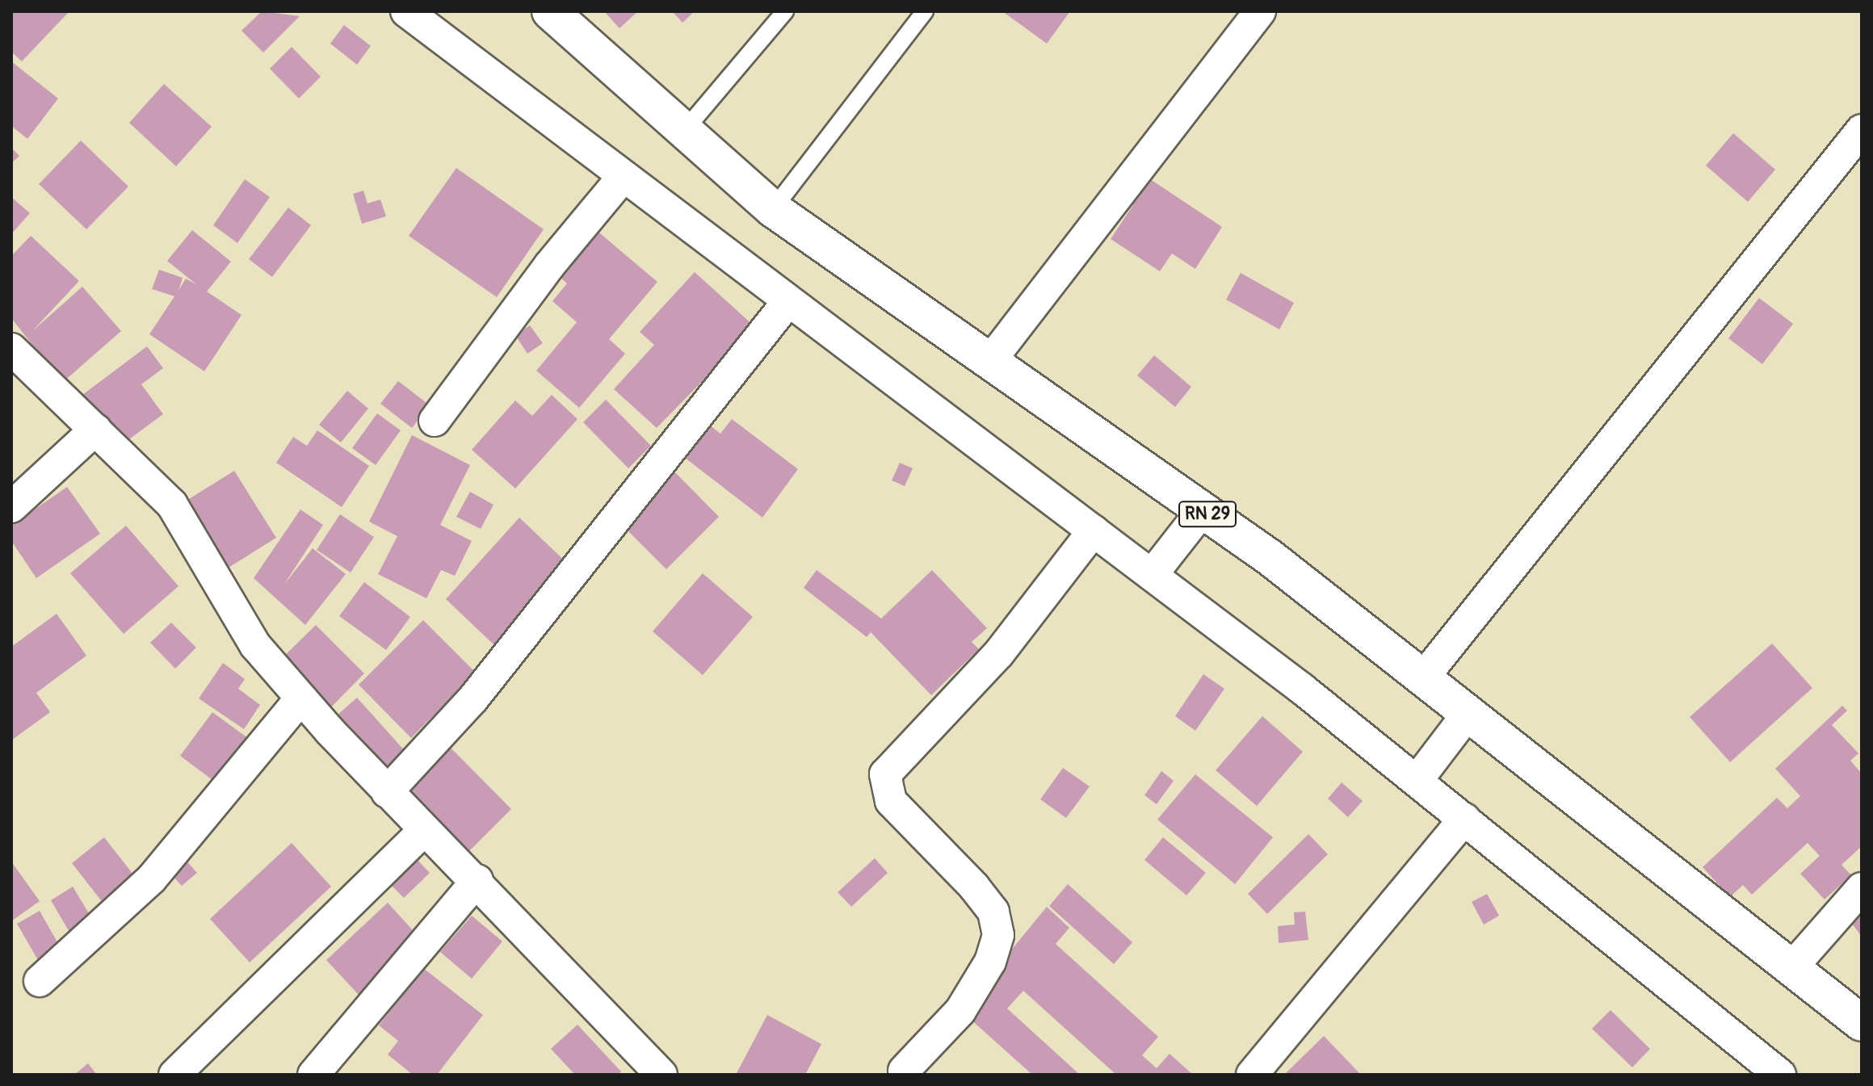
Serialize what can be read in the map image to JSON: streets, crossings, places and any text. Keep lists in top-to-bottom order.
{
  "streets": {
    "main road": ["RN 29"]
  }
}
